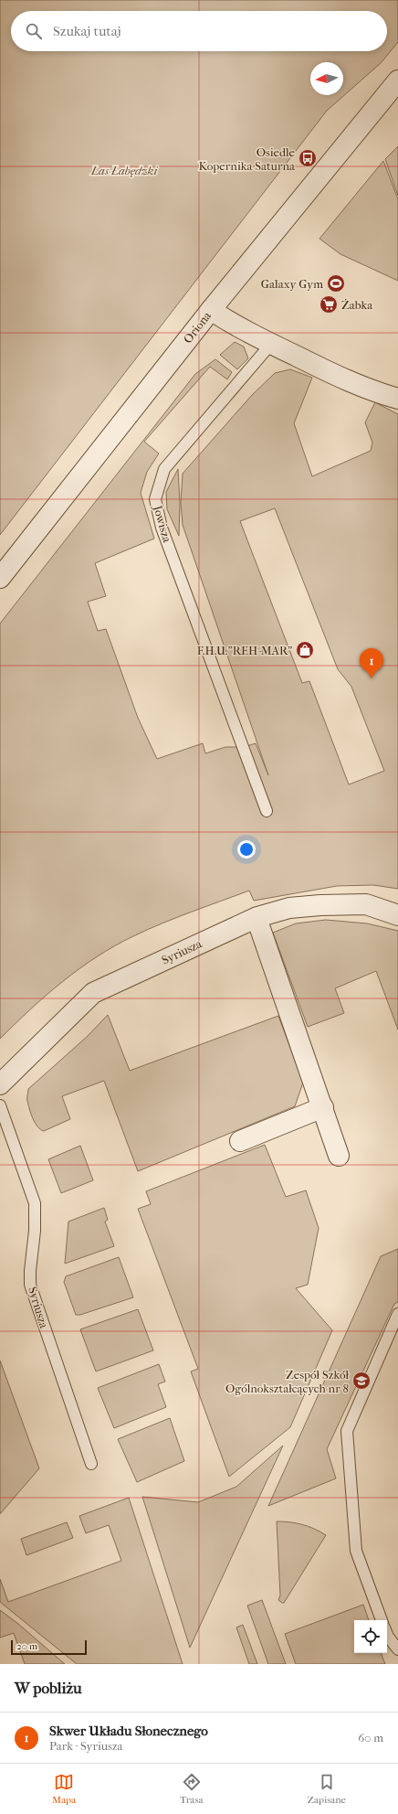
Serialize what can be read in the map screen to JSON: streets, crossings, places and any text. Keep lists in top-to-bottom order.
{
  "streets": {
    "street": ["Oriona", "Syriusza"],
    "lane": ["Jowisza"]
  },
  "parks": ["Las Łabędzki"],
  "places": {
    "bus stop": ["Osiedle Kopernika Saturna"],
    "sports": ["Galaxy Gym"],
    "supermarket": ["Żabka"],
    "shop": ["F.H.U.\"REH-MAR\""],
    "school or university": ["Zespół Szkół Ogólnokształcących nr 8"]
  },
  "scale_bar": "20 m",
  "north": "left",
  "page": {
    "search": "Szukaj tutaj",
    "pins": "1",
    "scale": "20 m",
    "heading": "W pobliżu",
    "list": [
      {
        "mark": "1",
        "name": "Skwer Układu Słonecznego",
        "note": "Park · Syriusza",
        "value": "60 m"
      }
    ],
    "nav": ["Mapa", "Trasa", "Zapisane"]
  }
}
